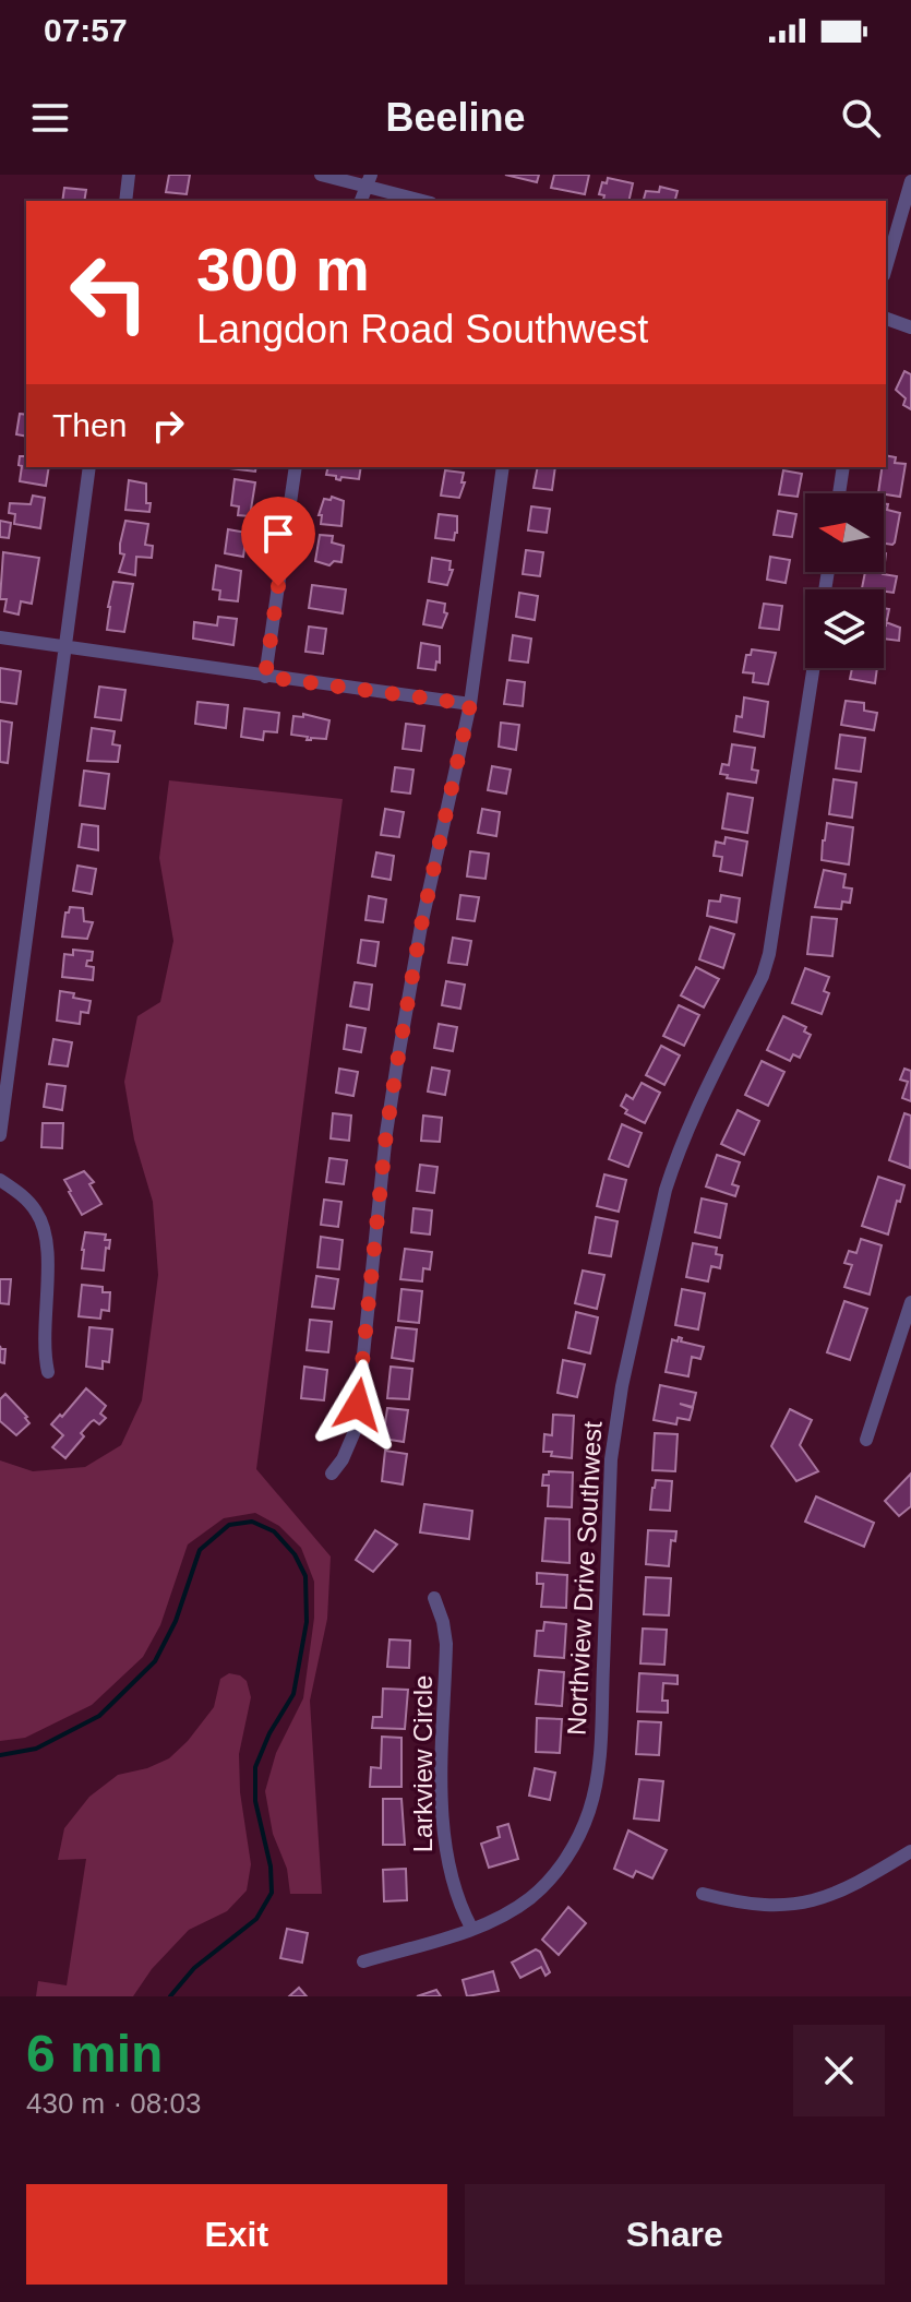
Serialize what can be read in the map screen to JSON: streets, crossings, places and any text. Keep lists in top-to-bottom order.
{
  "streets": {
    "street": ["Northview Drive Southwest", "Larkview Circle"]
  },
  "crossings": [
    ["Northview Drive Southwest", "Larkview Circle"]
  ],
  "north": "left",
  "page": {
    "status": "07:57",
    "header": "Beeline",
    "turn": ["300 m", "Langdon Road Southwest"],
    "then": "Then",
    "heading": ["6 min", "430 m · 08:03"],
    "buttons": ["Exit", "Share"]
  }
}
